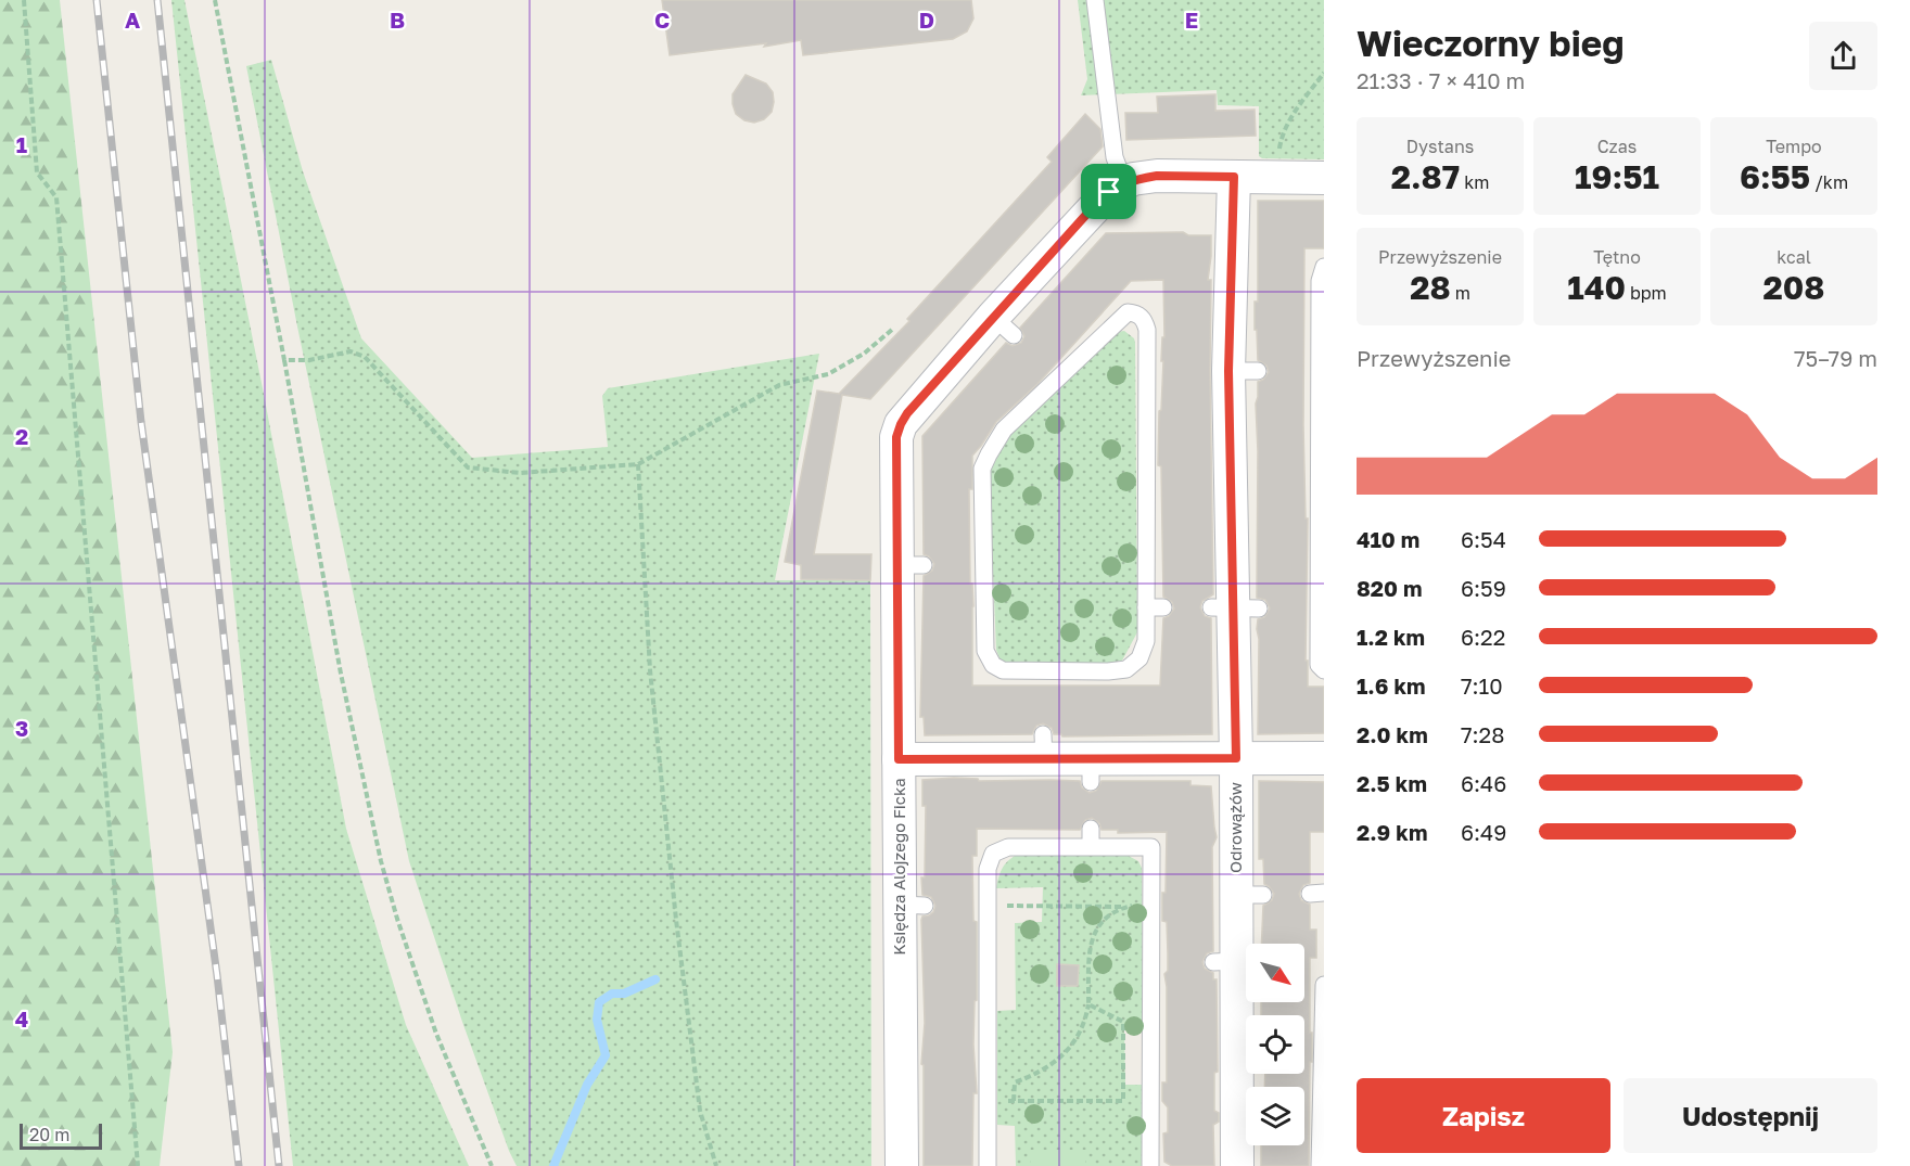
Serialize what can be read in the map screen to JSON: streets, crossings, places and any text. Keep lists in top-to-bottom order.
{
  "streets": {
    "street": ["Odrowążów", "Księdza Alojzego Ficka"]
  },
  "crossings": [
    ["Odrowążów", "Księdza Alojzego Ficka"]
  ],
  "scale_bar": "20 m",
  "north": "bottom right",
  "page": {
    "heading": ["Wieczorny bieg", "21:33 · 7 × 410 m"],
    "stats": [
      ["Dystans", "2.87 km"],
      ["Czas", "19:51"],
      ["Tempo", "6:55 /km"],
      ["Przewyższenie", "28 m"],
      ["Tętno", "140 bpm"],
      ["kcal", "208"]
    ],
    "chart": ["Przewyższenie", "75–79 m"],
    "list": [
      {
        "name": "410 m",
        "note": "6:54"
      },
      {
        "name": "820 m",
        "note": "6:59"
      },
      {
        "name": "1.2 km",
        "note": "6:22"
      },
      {
        "name": "1.6 km",
        "note": "7:10"
      },
      {
        "name": "2.0 km",
        "note": "7:28"
      },
      {
        "name": "2.5 km",
        "note": "6:46"
      },
      {
        "name": "2.9 km",
        "note": "6:49"
      }
    ],
    "buttons": ["Zapisz", "Udostępnij"],
    "scale": "20 m"
  },
  "grid": {
    "columns": [
      "A",
      "B",
      "C",
      "D",
      "E"
    ],
    "rows": [
      "1",
      "2",
      "3",
      "4"
    ]
  }
}
